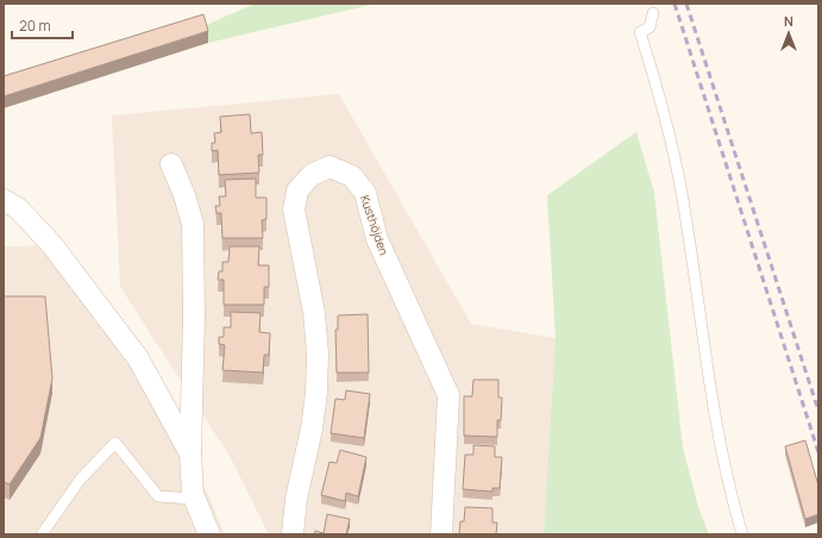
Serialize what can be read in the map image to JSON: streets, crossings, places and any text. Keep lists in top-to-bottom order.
{
  "streets": {
    "street": ["Kusthöjden"]
  },
  "scale_bar": "20 m",
  "north": "top"
}
